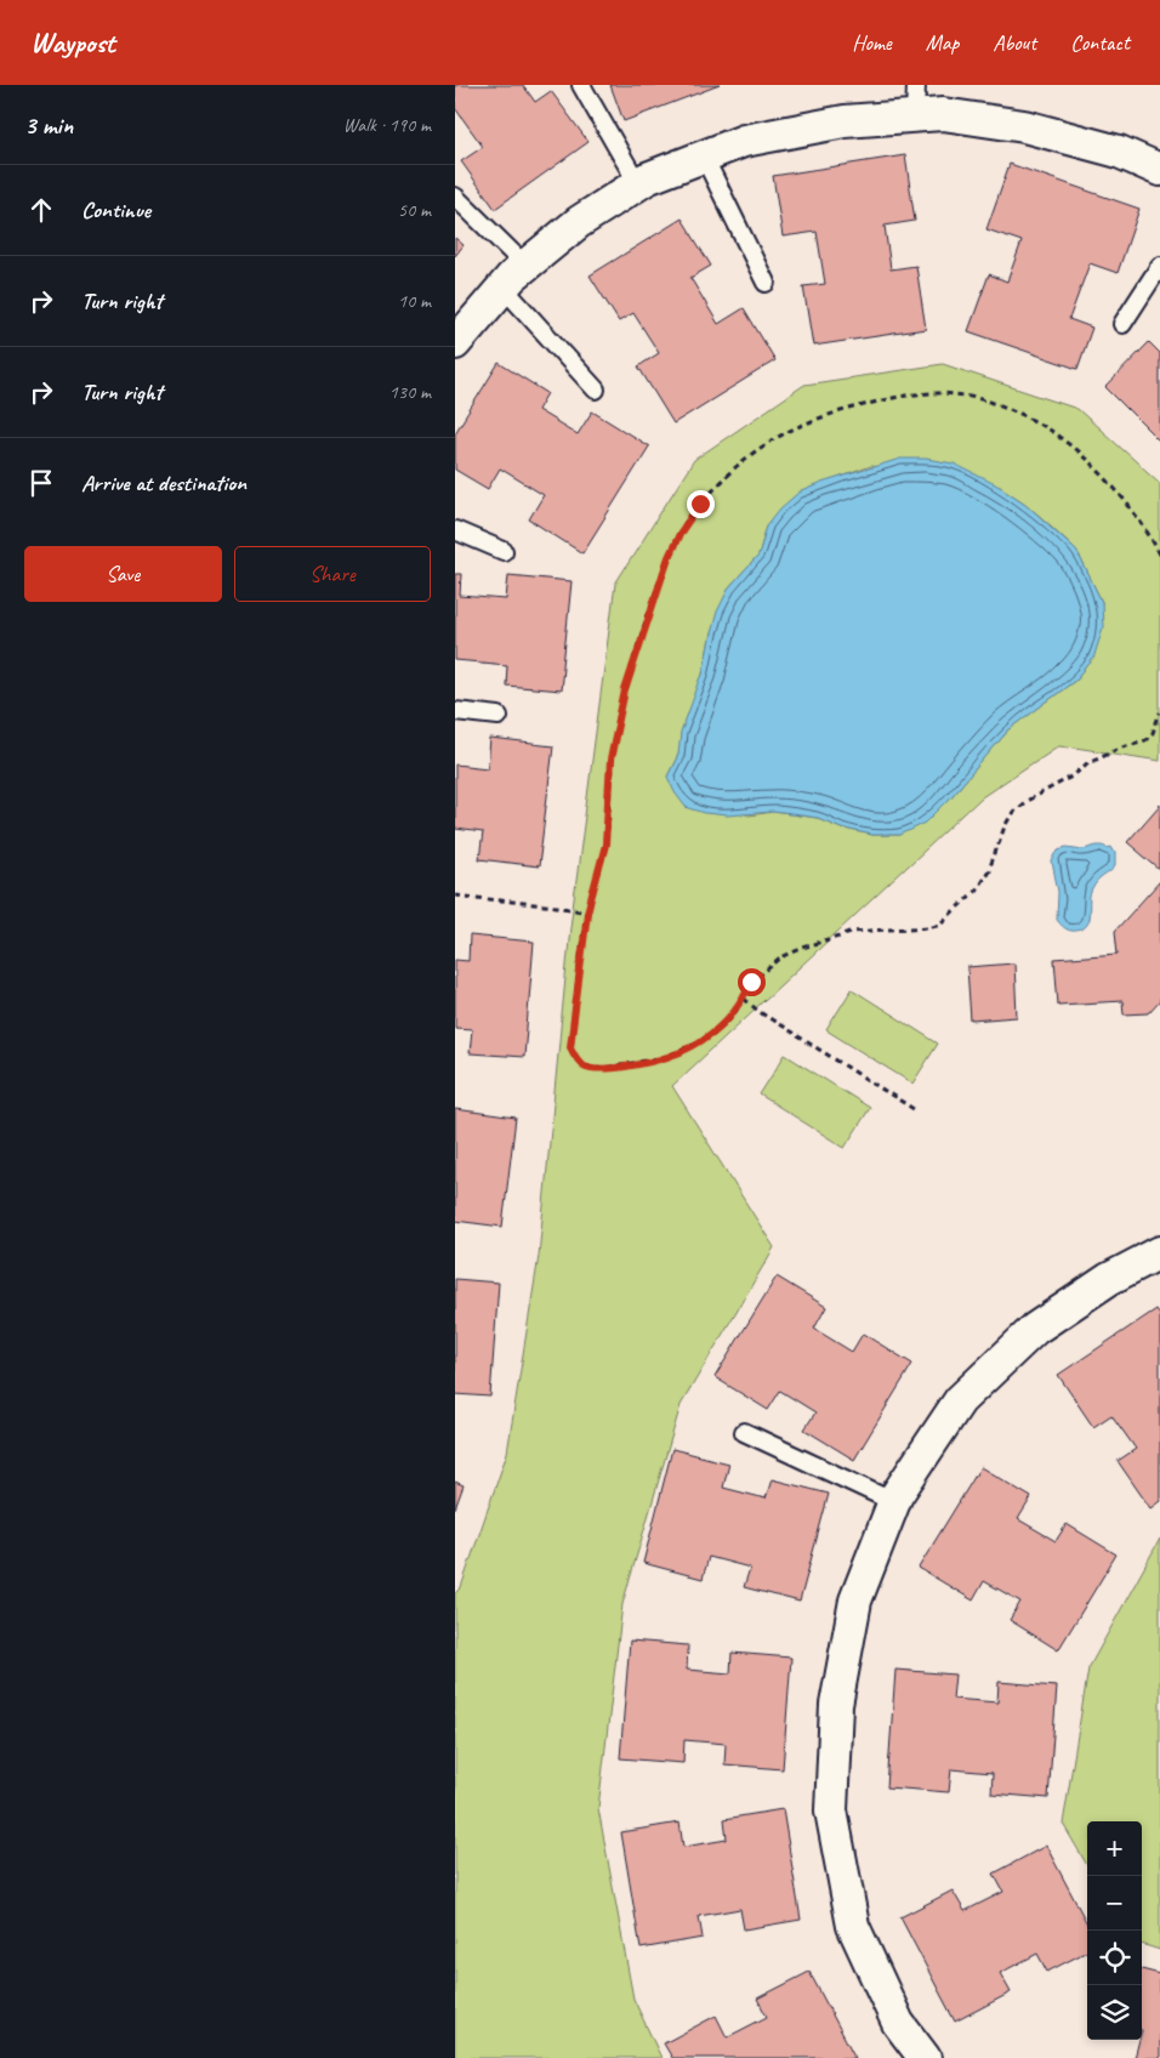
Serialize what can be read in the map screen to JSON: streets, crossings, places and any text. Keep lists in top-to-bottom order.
{
  "page": {
    "header": "Waypost",
    "nav": [
      "Home",
      "Map",
      "About",
      "Contact"
    ],
    "heading": ["3 min", "Walk · 190 m"],
    "list": [
      ["Continue", "50 m"],
      ["Turn right", "10 m"],
      ["Turn right", "130 m"],
      "Arrive at destination"
    ],
    "buttons": ["Save", "Share"],
    "map_buttons": ["+", "−"]
  }
}
